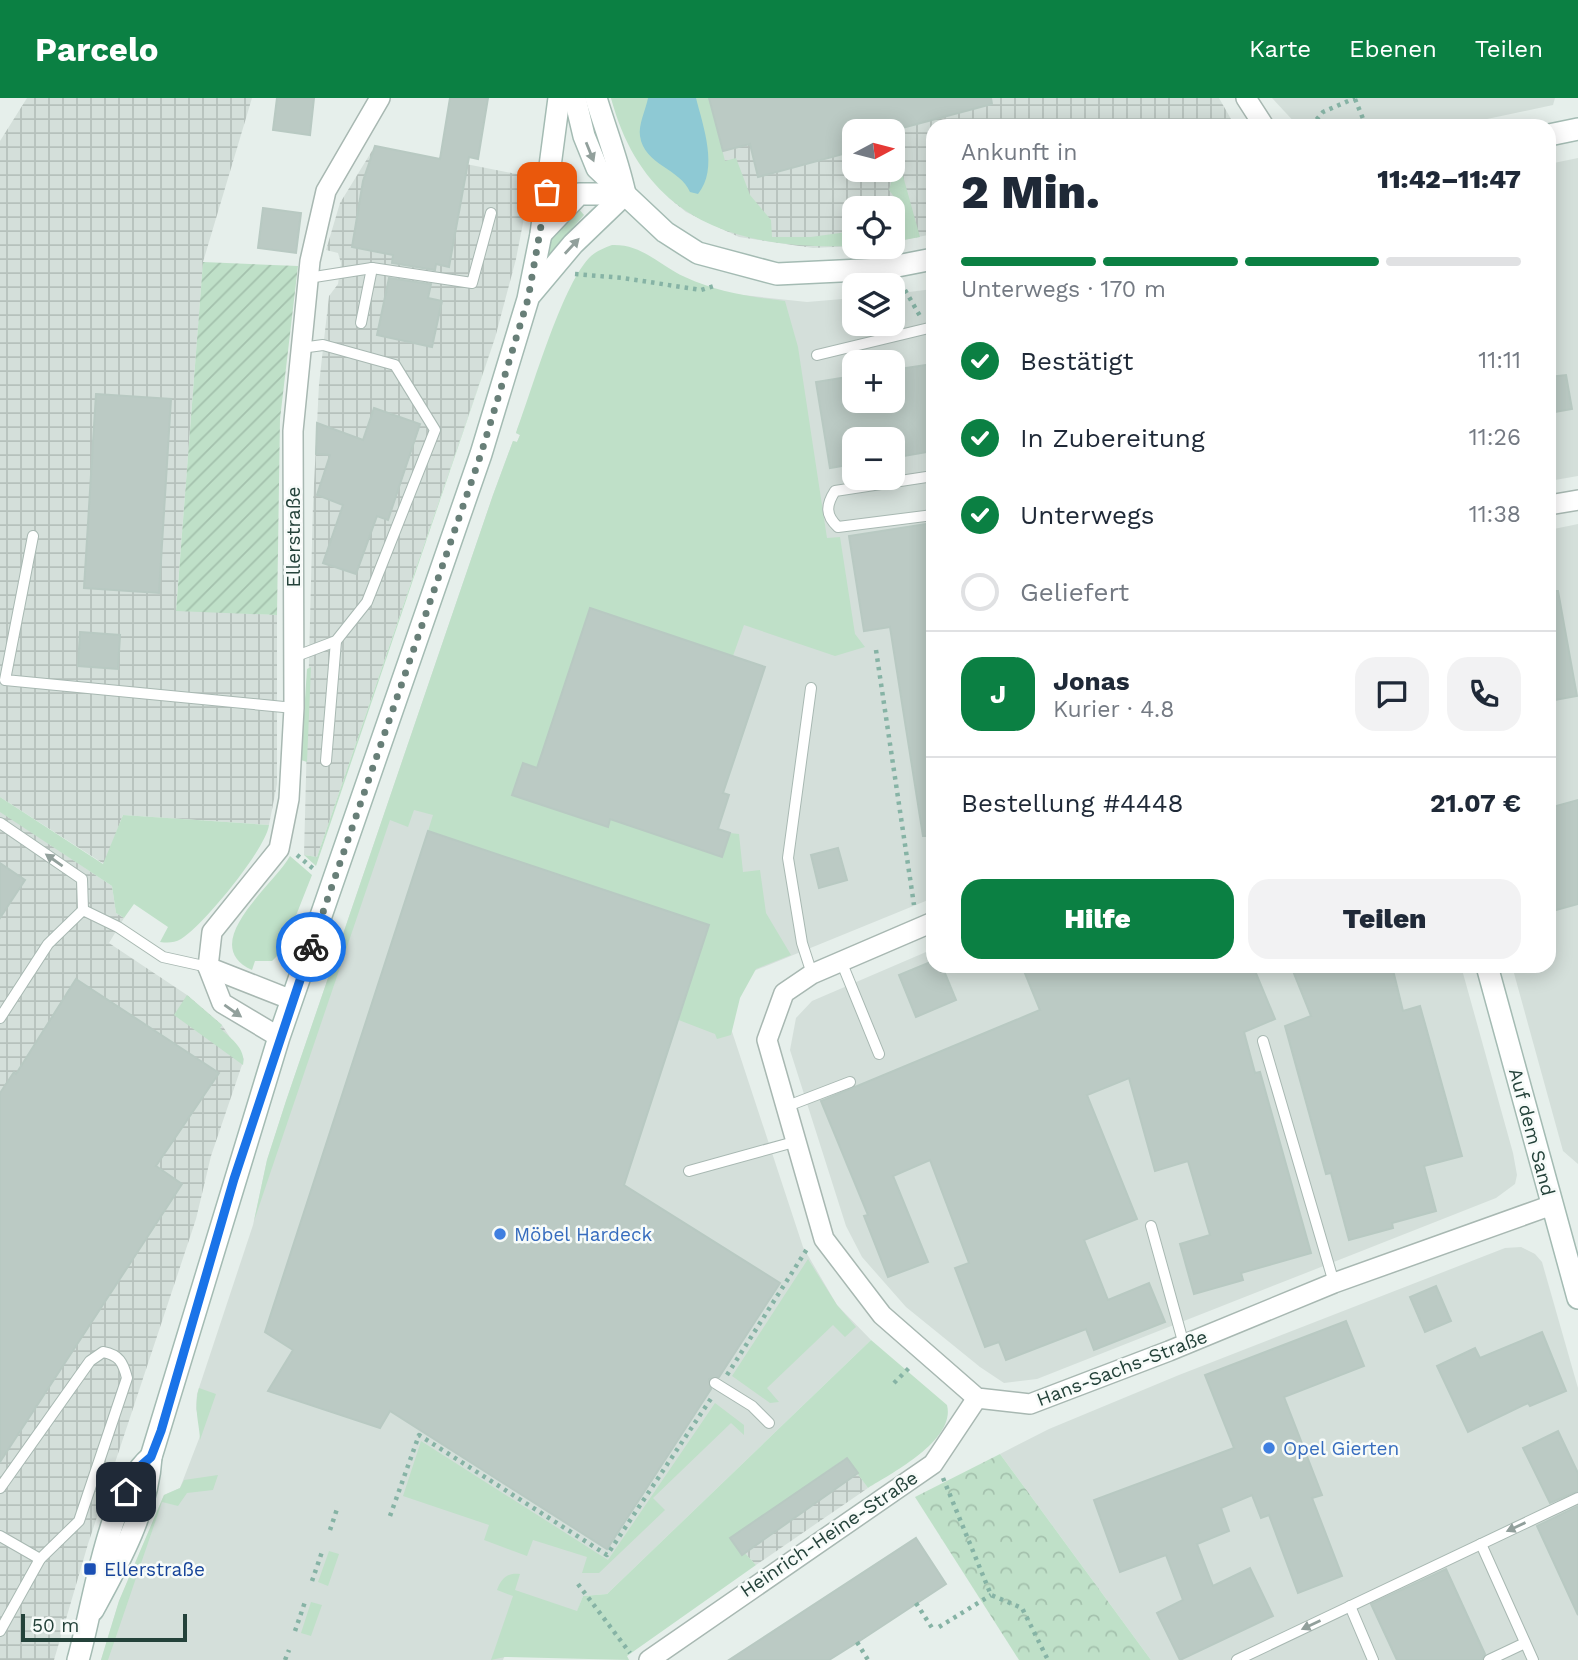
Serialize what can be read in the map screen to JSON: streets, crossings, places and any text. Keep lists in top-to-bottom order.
{
  "streets": {
    "main road": ["Auf dem Sand"],
    "street": ["Ellerstraße", "Hans-Sachs-Straße", "Heinrich-Heine-Straße"]
  },
  "crossings": [
    ["Auf dem Sand", "Hans-Sachs-Straße"],
    ["Hans-Sachs-Straße", "Heinrich-Heine-Straße"]
  ],
  "places": {
    "other": ["Möbel Hardeck", "Opel Gierten"],
    "transit": ["Ellerstraße"]
  },
  "scale_bar": "50 m",
  "north": "right",
  "page": {
    "header": "Parcelo",
    "nav": ["Karte", "Ebenen", "Teilen"],
    "map_buttons": ["+", "−"],
    "heading": ["2 Min.", "Ankunft in", "11:42–11:47"],
    "panel": [
      "Jonas",
      "Kurier · 4.8",
      "Bestellung #4448",
      "21.07 €"
    ],
    "bar": "Unterwegs · 170 m",
    "list": [
      ["Bestätigt", "11:11"],
      ["In Zubereitung", "11:26"],
      ["Unterwegs", "11:38"],
      "Geliefert"
    ],
    "round": "J",
    "buttons": ["Hilfe", "Teilen"],
    "scale": "50 m"
  }
}
